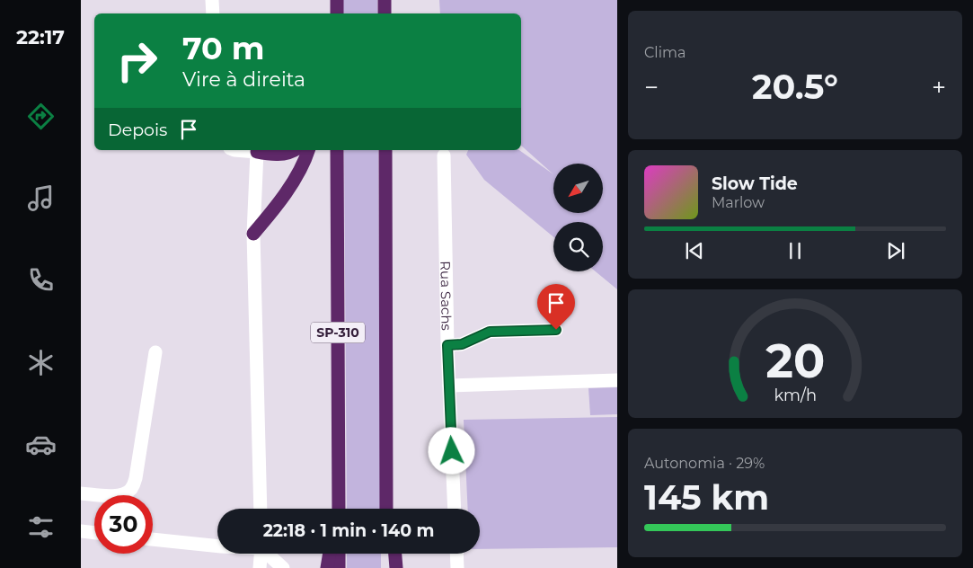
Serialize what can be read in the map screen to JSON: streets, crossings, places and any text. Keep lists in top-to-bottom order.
{
  "streets": {
    "highway": ["SP-310"],
    "street": ["Rua Sachs"]
  },
  "north": "bottom left",
  "page": {
    "tabs": "22:17",
    "tile": [
      "Clima",
      ["Autonomia · 29%", "145 km"]
    ],
    "turn": ["70 m", "Vire à direita"],
    "heat": ["−", "20.5°", "+"],
    "then": "Depois",
    "song": ["Slow Tide", "Marlow"],
    "limit": "30",
    "trip": "22:18 · 1 min · 140 m",
    "gauge": ["20", "km/h"]
  }
}
